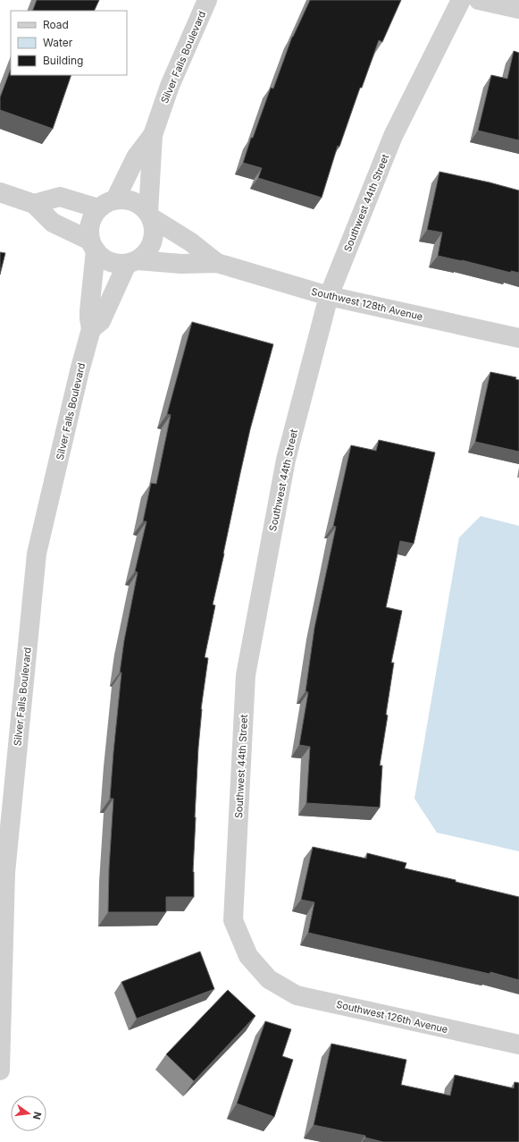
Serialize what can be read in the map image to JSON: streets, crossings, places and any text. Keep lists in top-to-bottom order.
{
  "streets": {
    "street": [
      "Silver Falls Boulevard",
      "Southwest 44th Street",
      "Southwest 128th Avenue",
      "Southwest 126th Avenue"
    ]
  },
  "crossings": [
    ["Silver Falls Boulevard", "Southwest 128th Avenue"],
    ["Southwest 44th Street", "Southwest 128th Avenue"],
    ["Southwest 44th Street", "Southwest 126th Avenue"]
  ],
  "legend": ["Road", "Water", "Building"],
  "north": "right"
}
